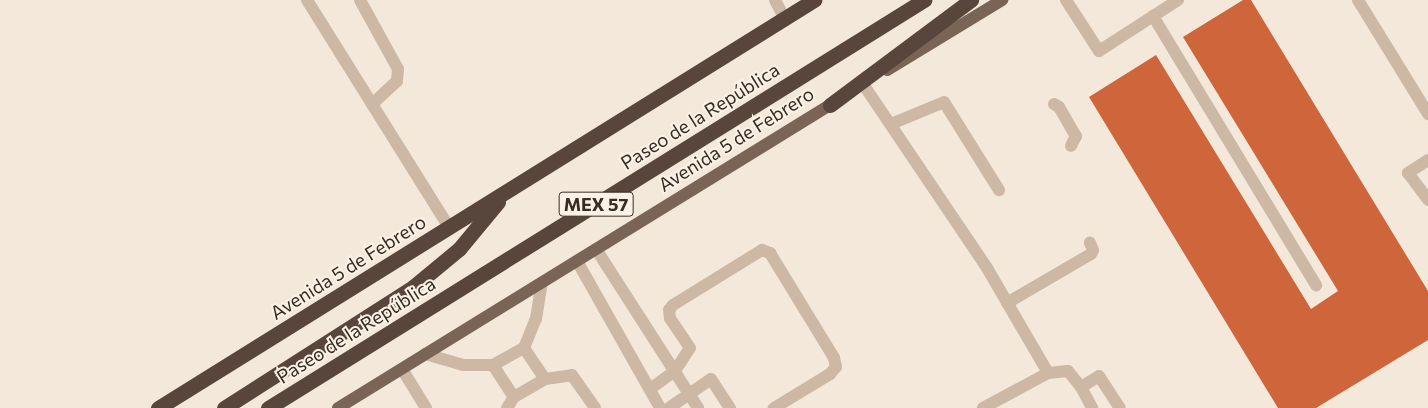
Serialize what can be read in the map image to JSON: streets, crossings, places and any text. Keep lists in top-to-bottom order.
{
  "streets": {
    "highway": ["Paseo de la República", "Avenida 5 de Febrero", "MEX 57"]
  }
}
